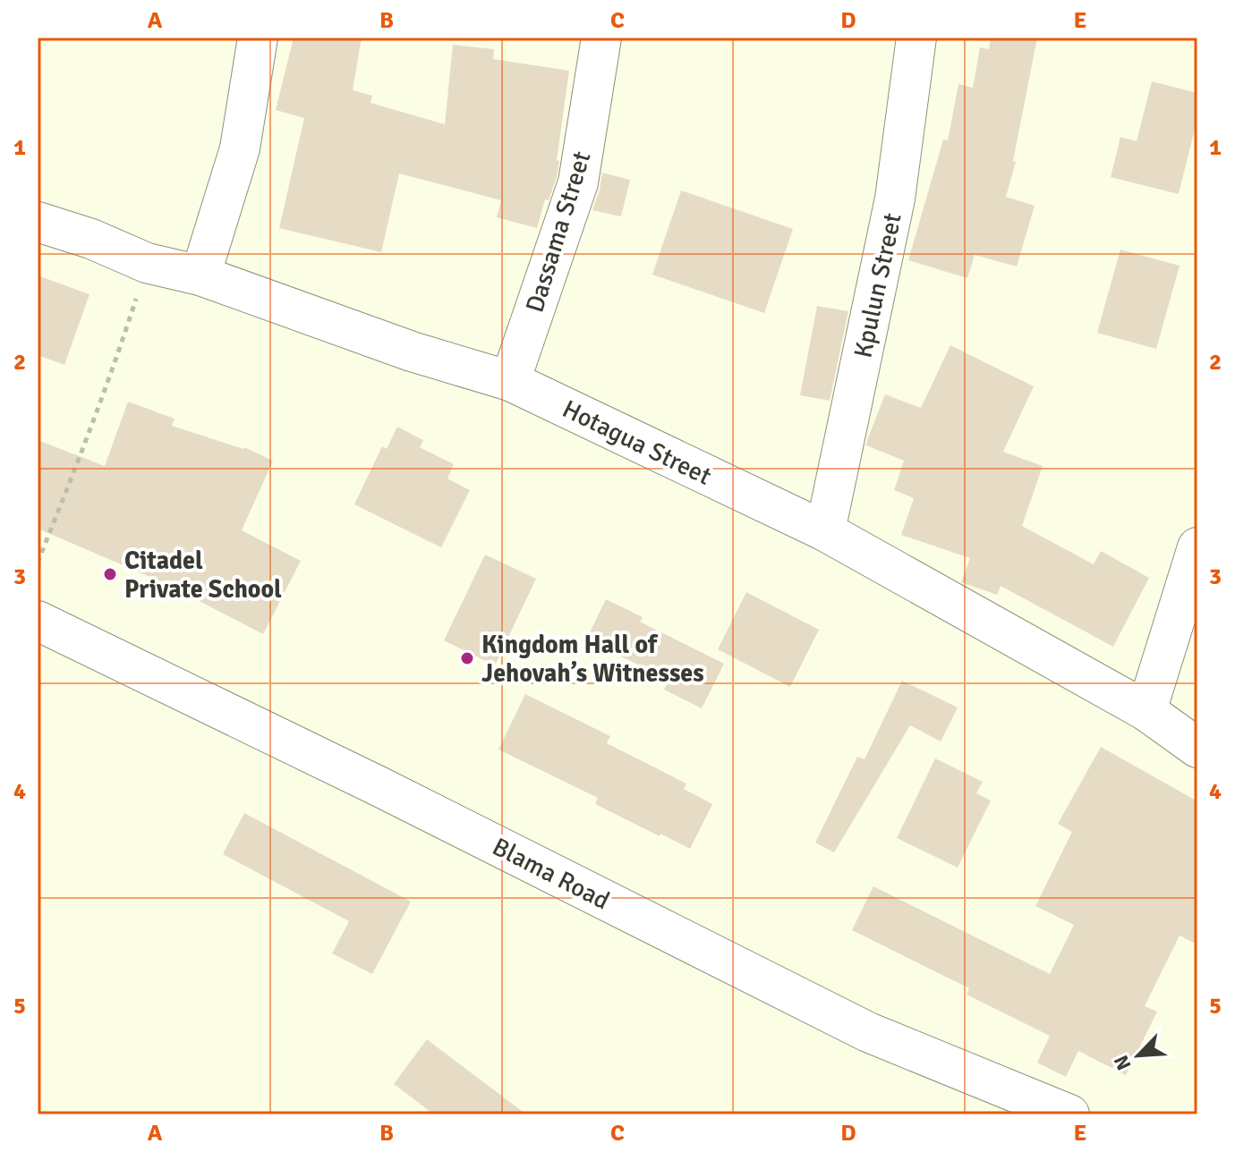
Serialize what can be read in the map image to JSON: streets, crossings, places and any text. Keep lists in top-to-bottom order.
{
  "streets": {
    "street": [
      "Dassama Street",
      "Kpulun Street",
      "Hotagua Street",
      "Blama Road"
    ]
  },
  "crossings": [
    ["Dassama Street", "Hotagua Street"],
    ["Kpulun Street", "Hotagua Street"]
  ],
  "places": ["Citadel Private School", "Kingdom Hall of Jehovah’s Witnesses"],
  "north": "bottom left",
  "grid": {
    "columns": [
      "A",
      "B",
      "C",
      "D",
      "E"
    ],
    "rows": [
      "1",
      "2",
      "3",
      "4",
      "5"
    ]
  }
}
